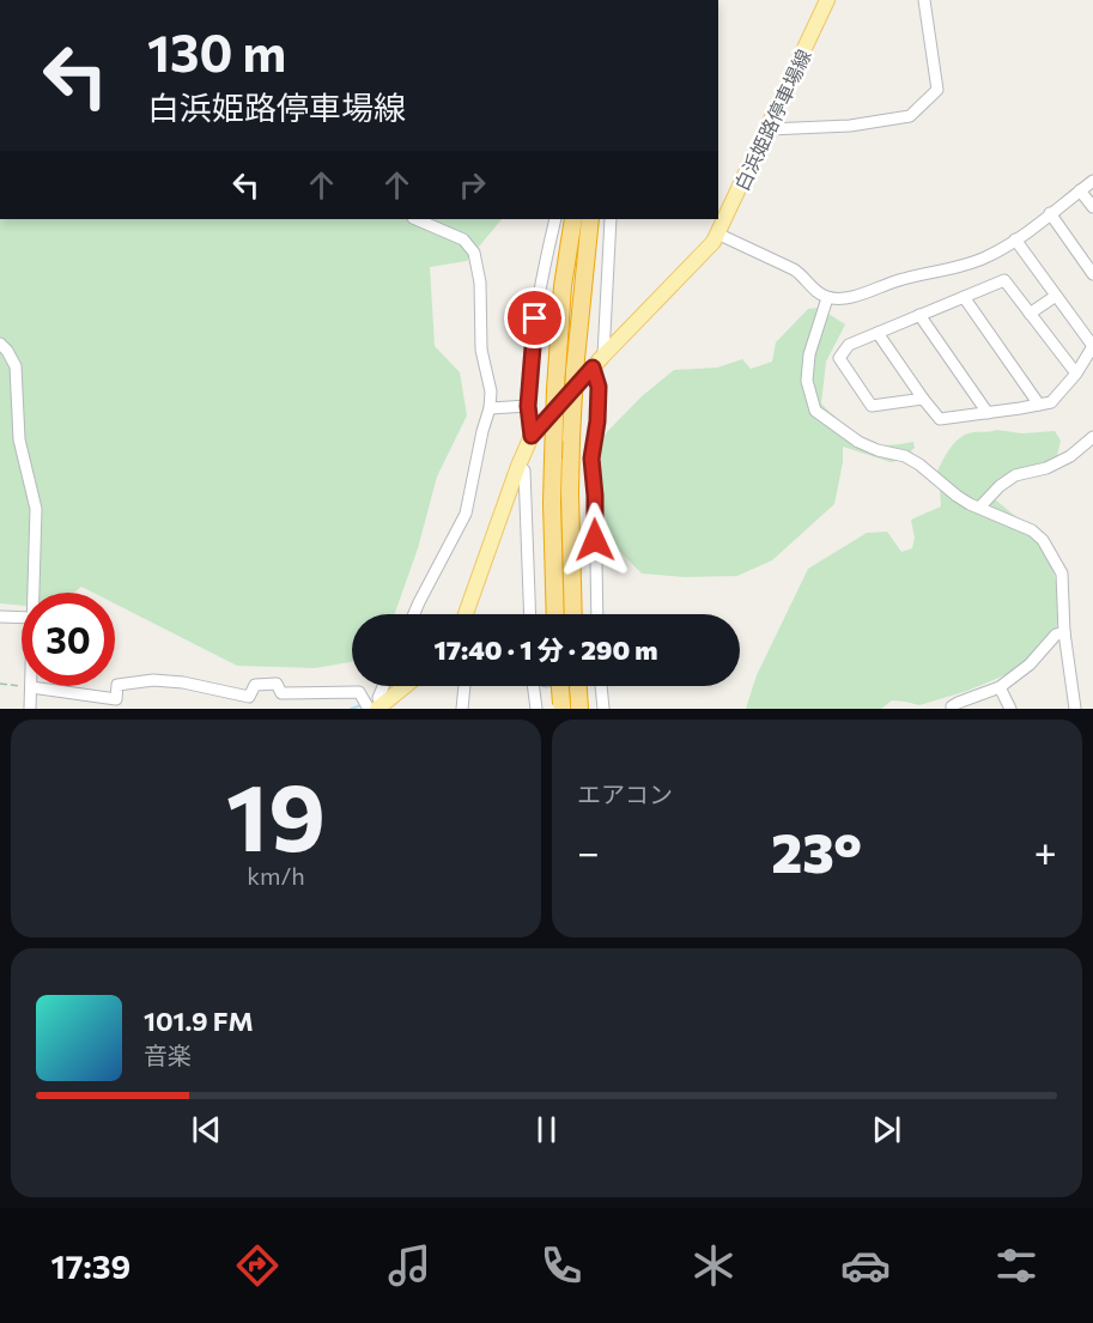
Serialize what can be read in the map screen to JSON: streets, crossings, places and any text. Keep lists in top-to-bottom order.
{
  "streets": {
    "main road": ["白浜姫路停車場線"]
  },
  "page": {
    "turn": ["130 m", "白浜姫路停車場線"],
    "limit": "30",
    "trip": "17:40 · 1 分 · 290 m",
    "tile": [
      ["19", "km/h"],
      "エアコン"
    ],
    "heat": ["−", "23°", "+"],
    "song": ["101.9 FM", "音楽"],
    "tabs": "17:39"
  }
}
